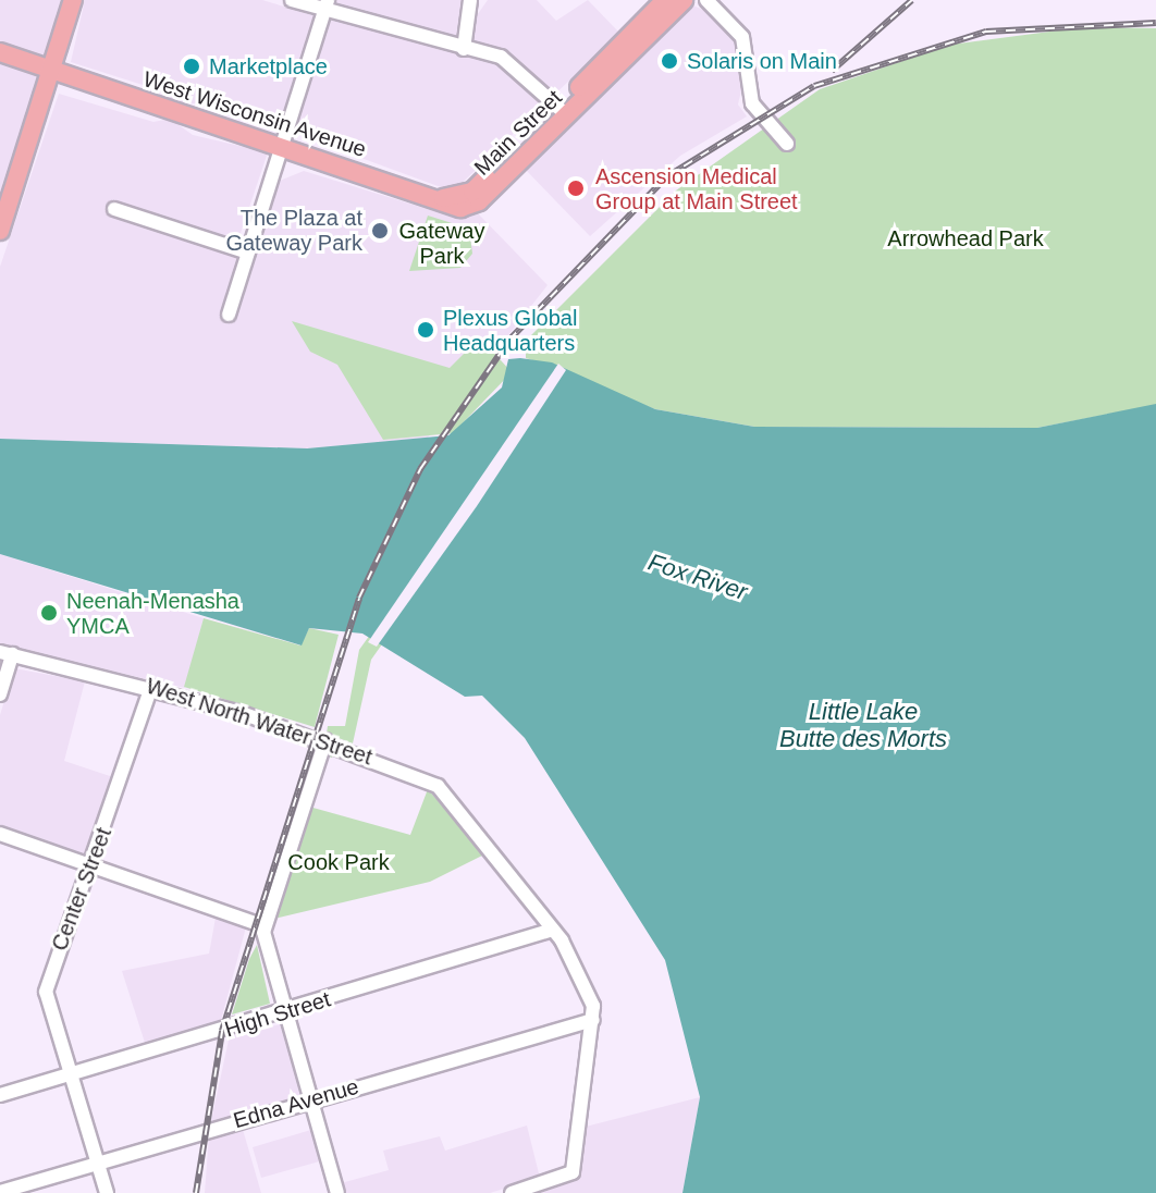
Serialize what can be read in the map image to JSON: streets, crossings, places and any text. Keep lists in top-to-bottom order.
{
  "streets": {
    "main road": ["West Wisconsin Avenue", "Main Street"],
    "street": [
      "West North Water Street",
      "Center Street",
      "High Street",
      "Edna Avenue"
    ]
  },
  "crossings": [
    ["West Wisconsin Avenue", "Main Street"],
    ["West North Water Street", "Center Street"],
    ["West North Water Street", "High Street"],
    ["West North Water Street", "Edna Avenue"],
    ["Center Street", "High Street"],
    ["Center Street", "Edna Avenue"]
  ],
  "water": ["Fox River", "Little Lake Butte des Morts"],
  "parks": ["Gateway Park", "Arrowhead Park", "Cook Park"],
  "places": [
    "Solaris on Main",
    "Marketplace",
    "Ascension Medical Group at Main Street",
    "The Plaza at Gateway Park",
    "Plexus Global Headquarters",
    "Neenah-Menasha YMCA"
  ]
}
